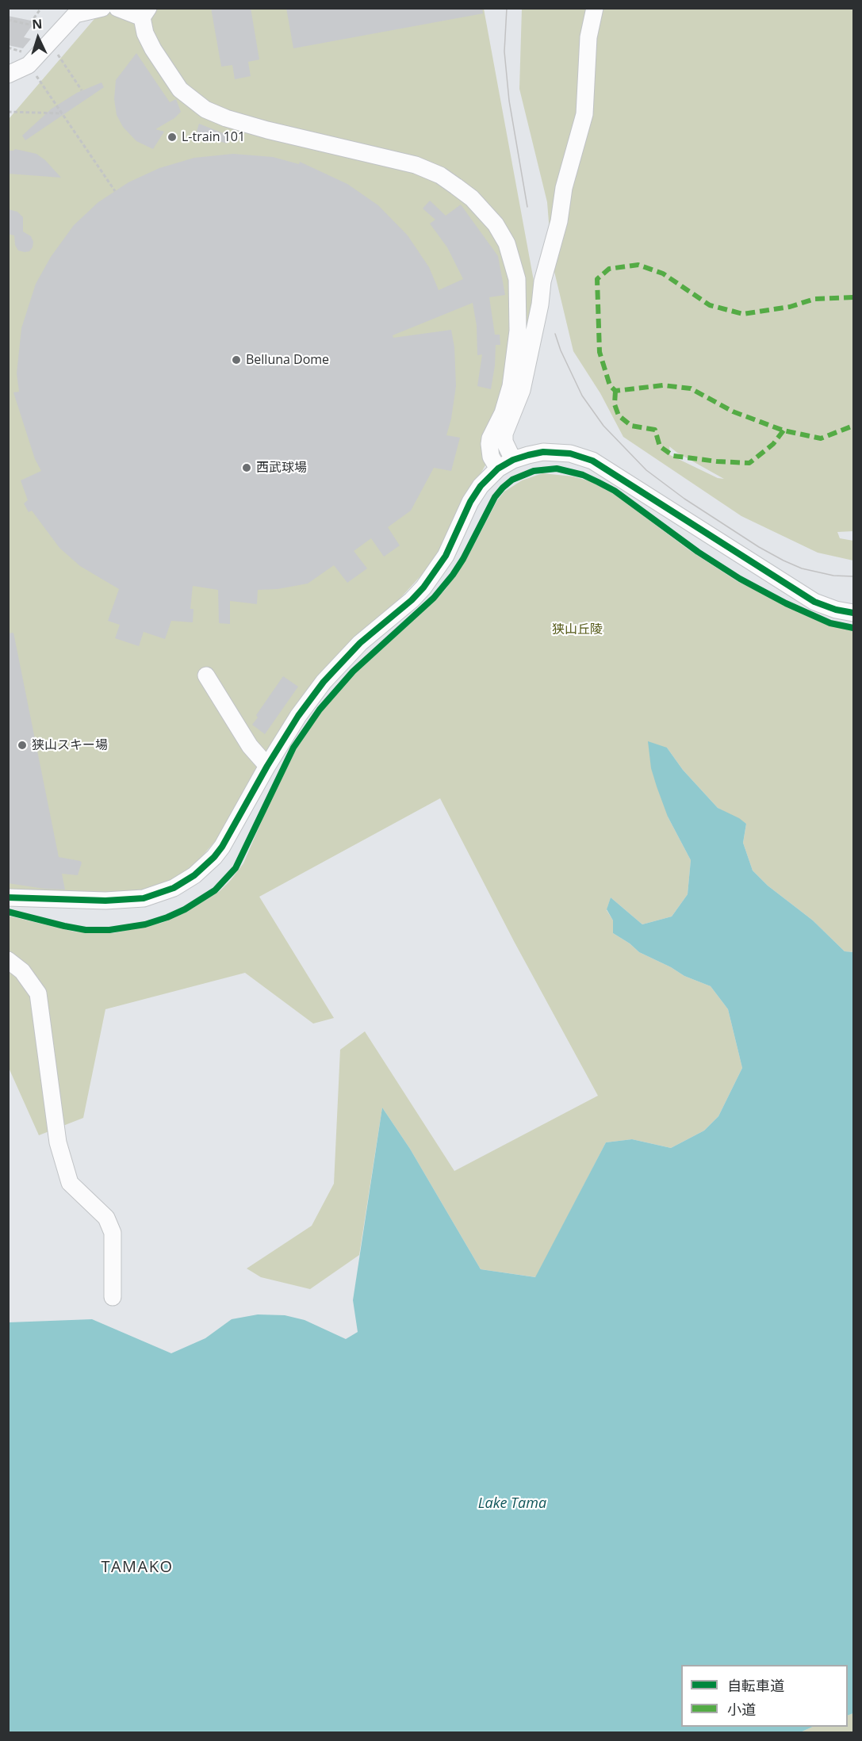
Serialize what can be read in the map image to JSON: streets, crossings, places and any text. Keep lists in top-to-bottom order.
{
  "districts": ["TAMAKO"],
  "water": ["Lake Tama"],
  "parks": ["狭山丘陵"],
  "places": [
    "L-train 101",
    "Belluna Dome",
    "西武球場",
    "狭山スキー場"
  ],
  "legend": ["自転車道", "小道"],
  "north": "top"
}
